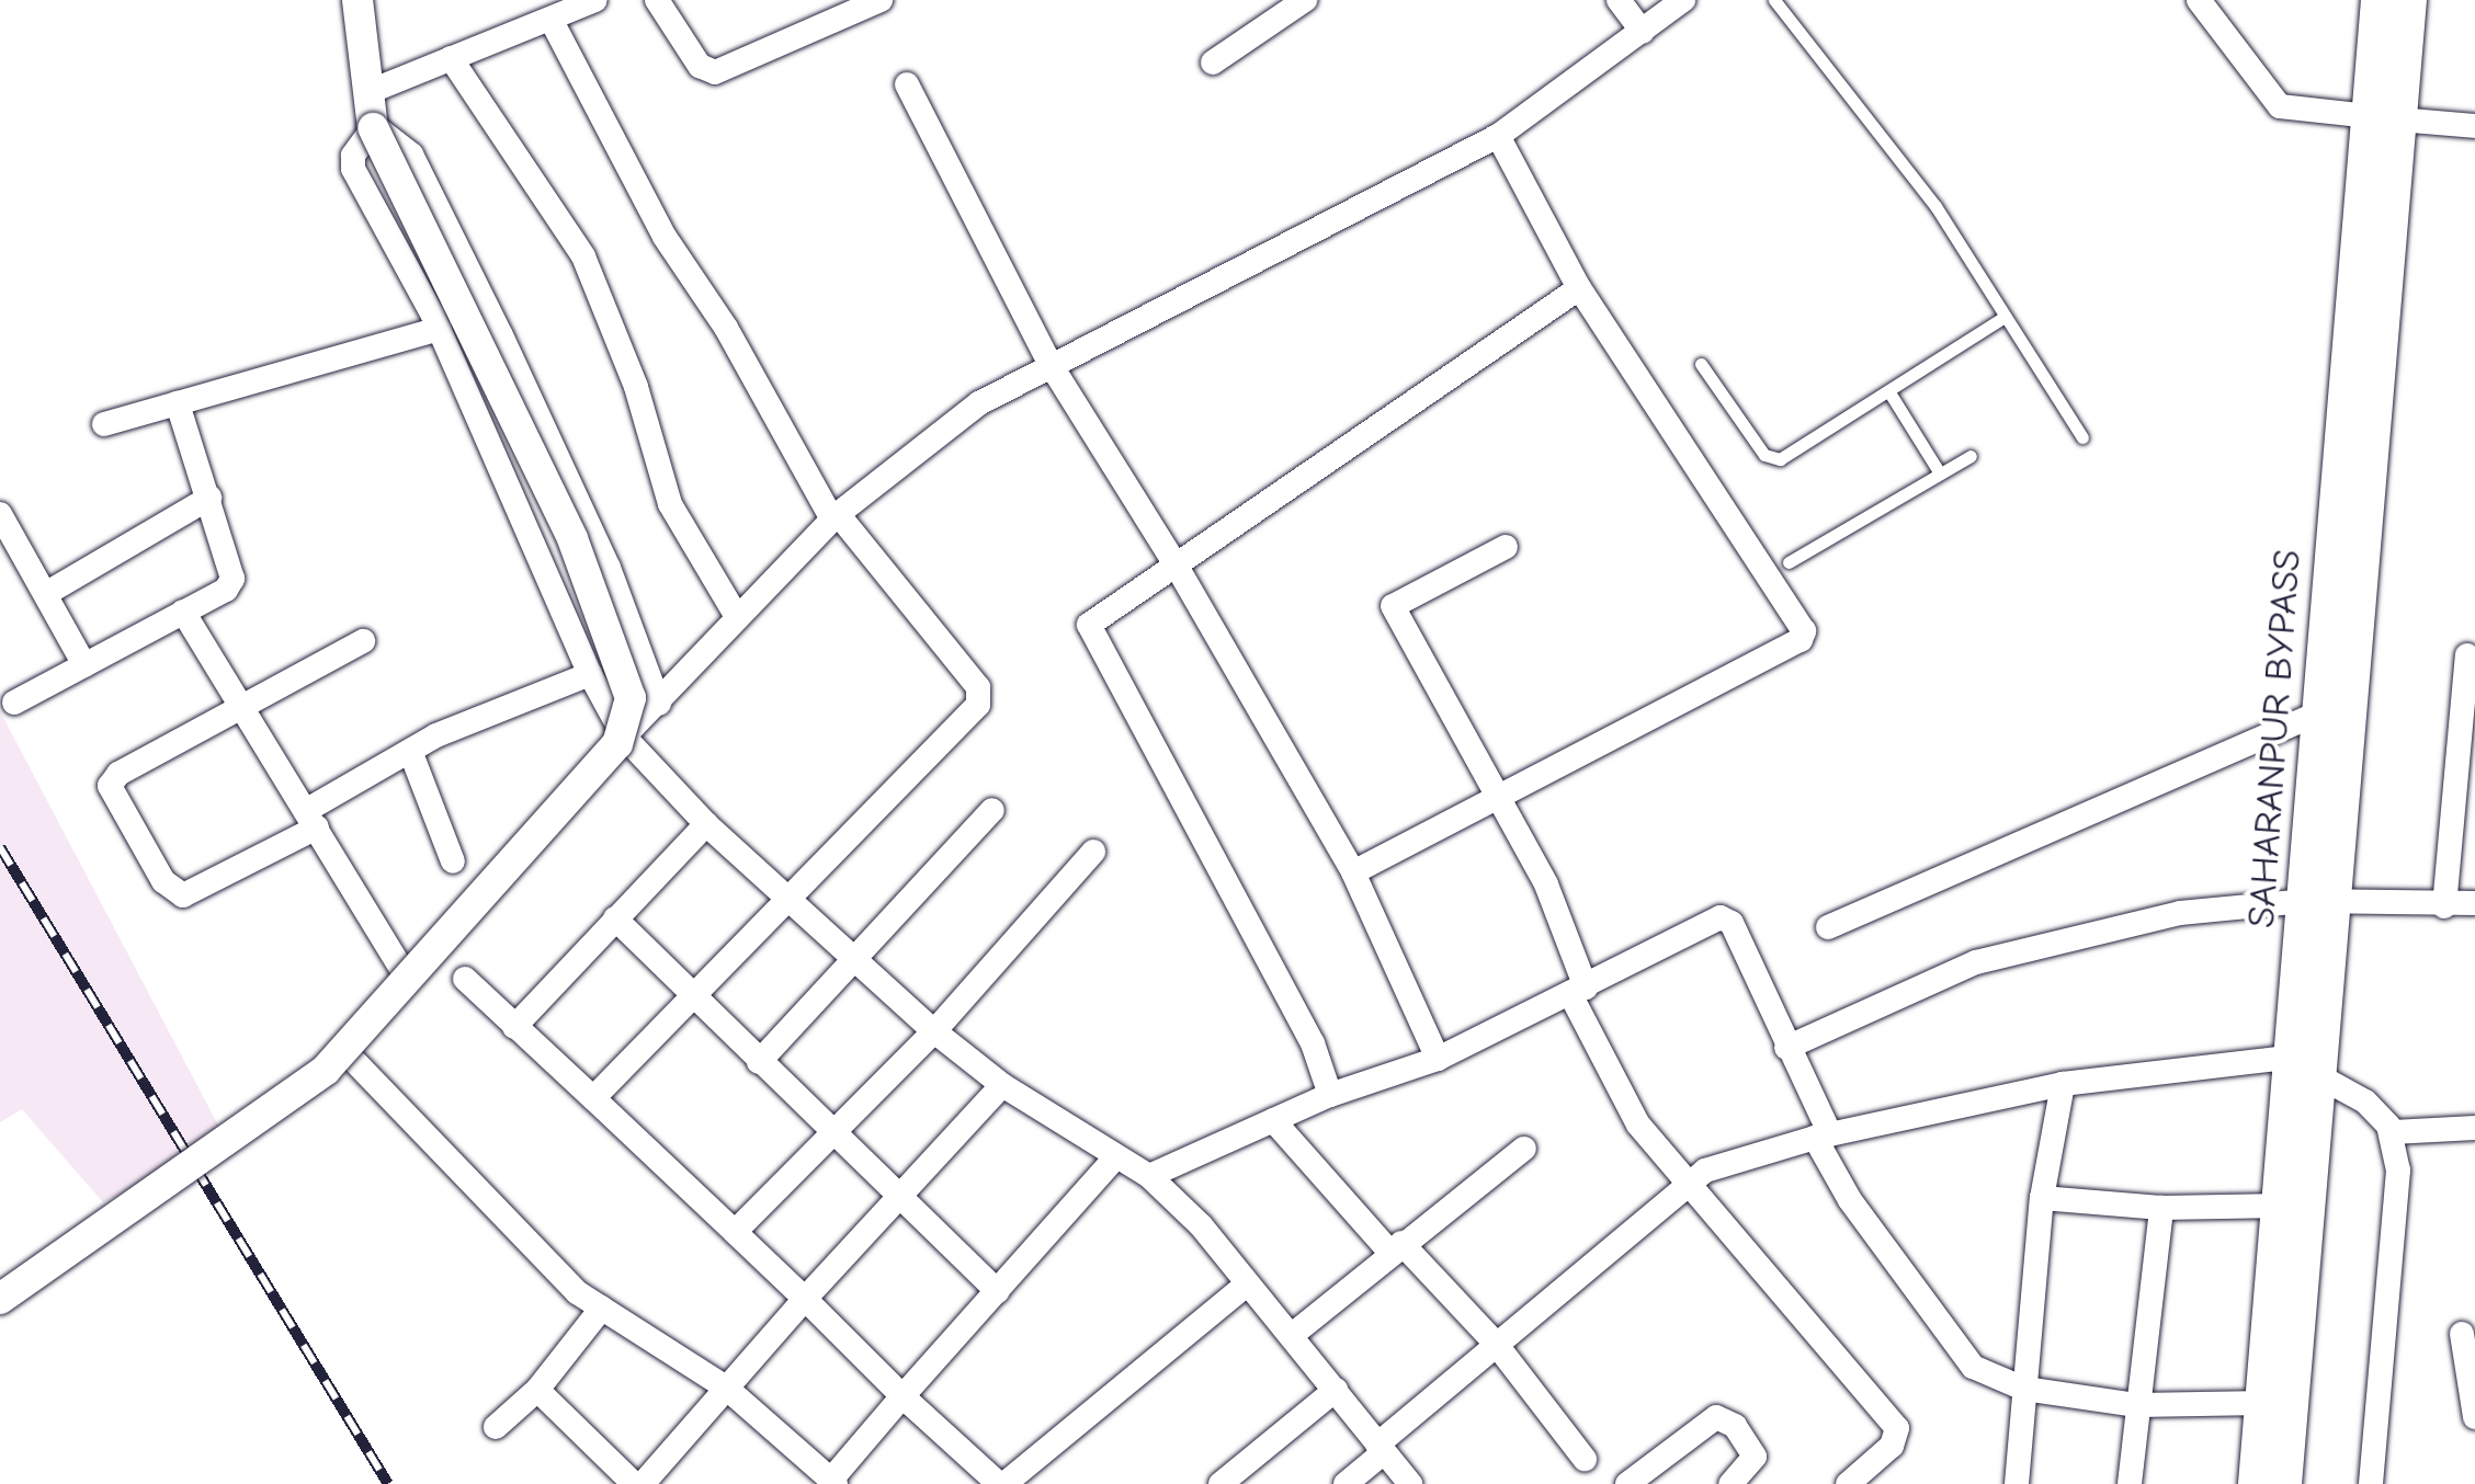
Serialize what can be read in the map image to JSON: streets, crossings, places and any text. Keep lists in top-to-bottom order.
{
  "streets": {
    "main road": ["SAHARANPUR BYPASS"]
  }
}
